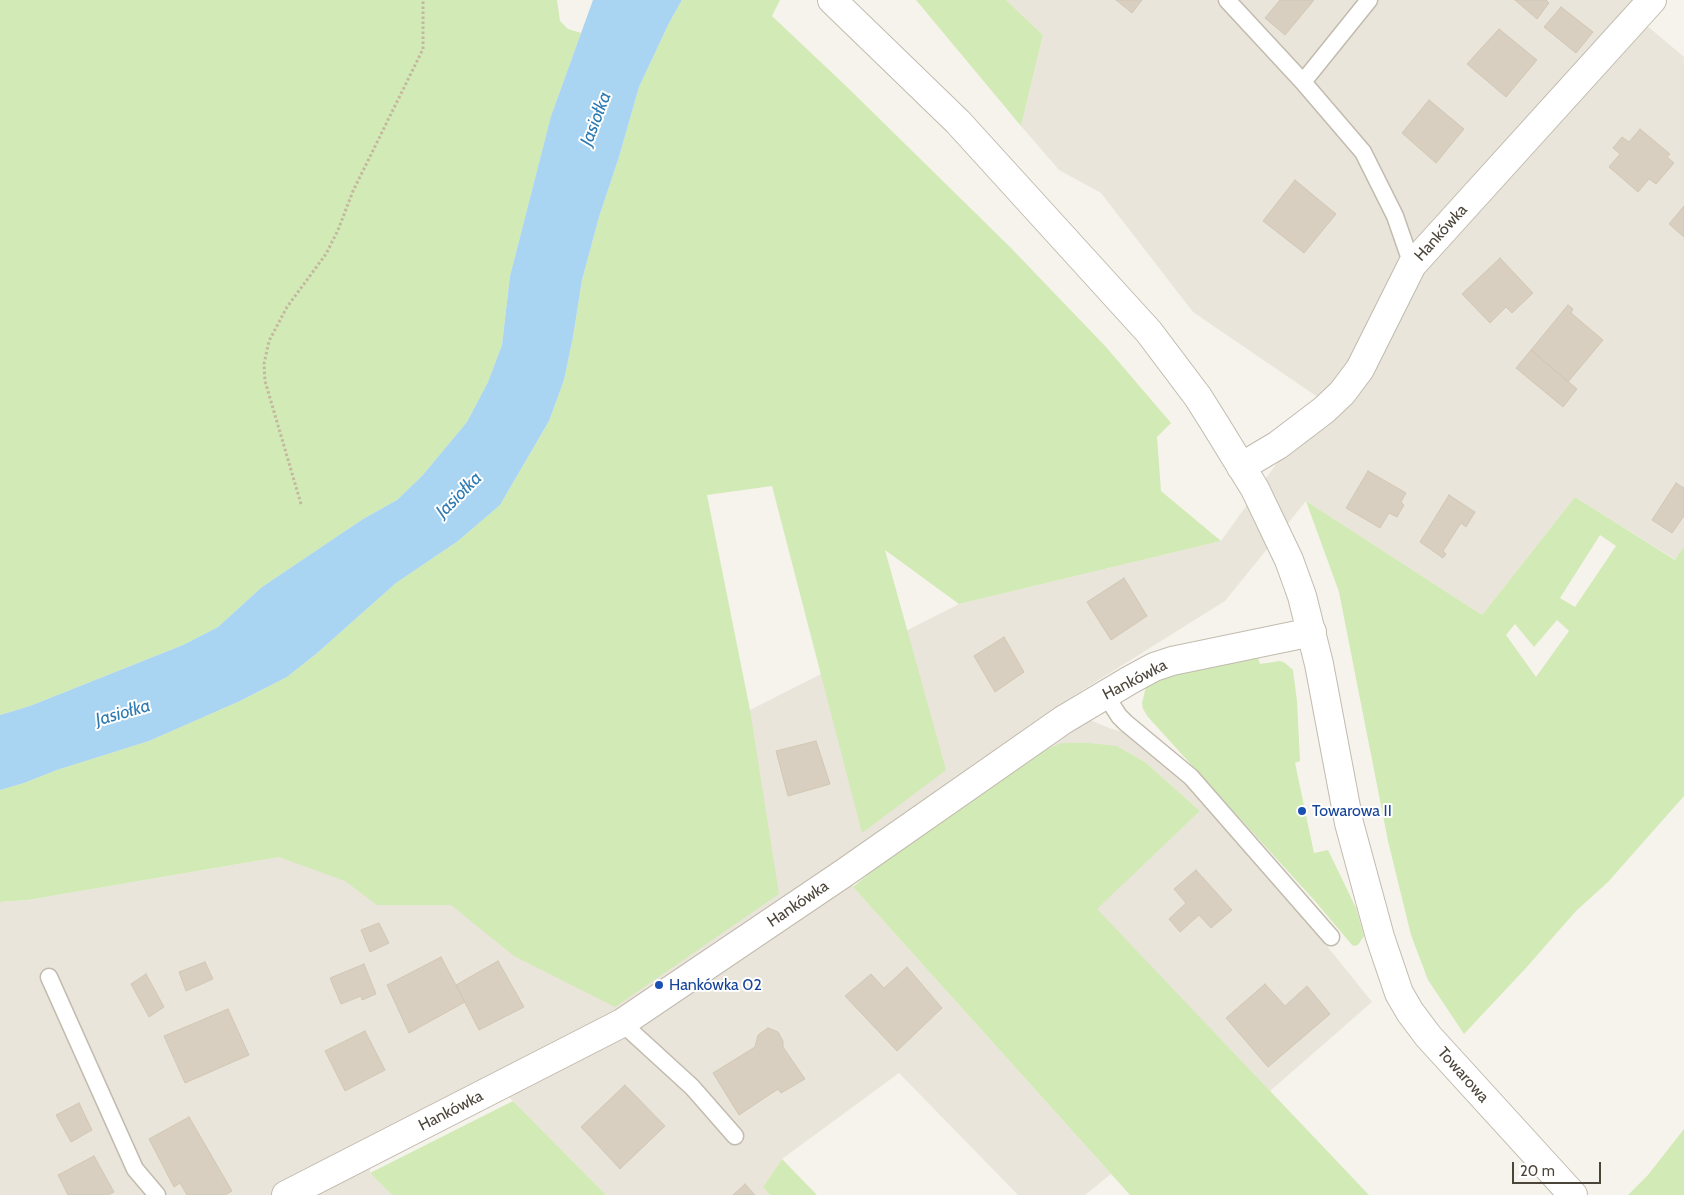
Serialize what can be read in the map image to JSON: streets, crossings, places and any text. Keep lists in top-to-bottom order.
{
  "streets": {
    "street": ["Hankówka", "Towarowa"]
  },
  "crossings": [
    ["Hankówka", "Towarowa"]
  ],
  "water": ["Jasiołka"],
  "places": ["Towarowa II", "Hankówka 02"],
  "scale_bar": "20 m"
}
